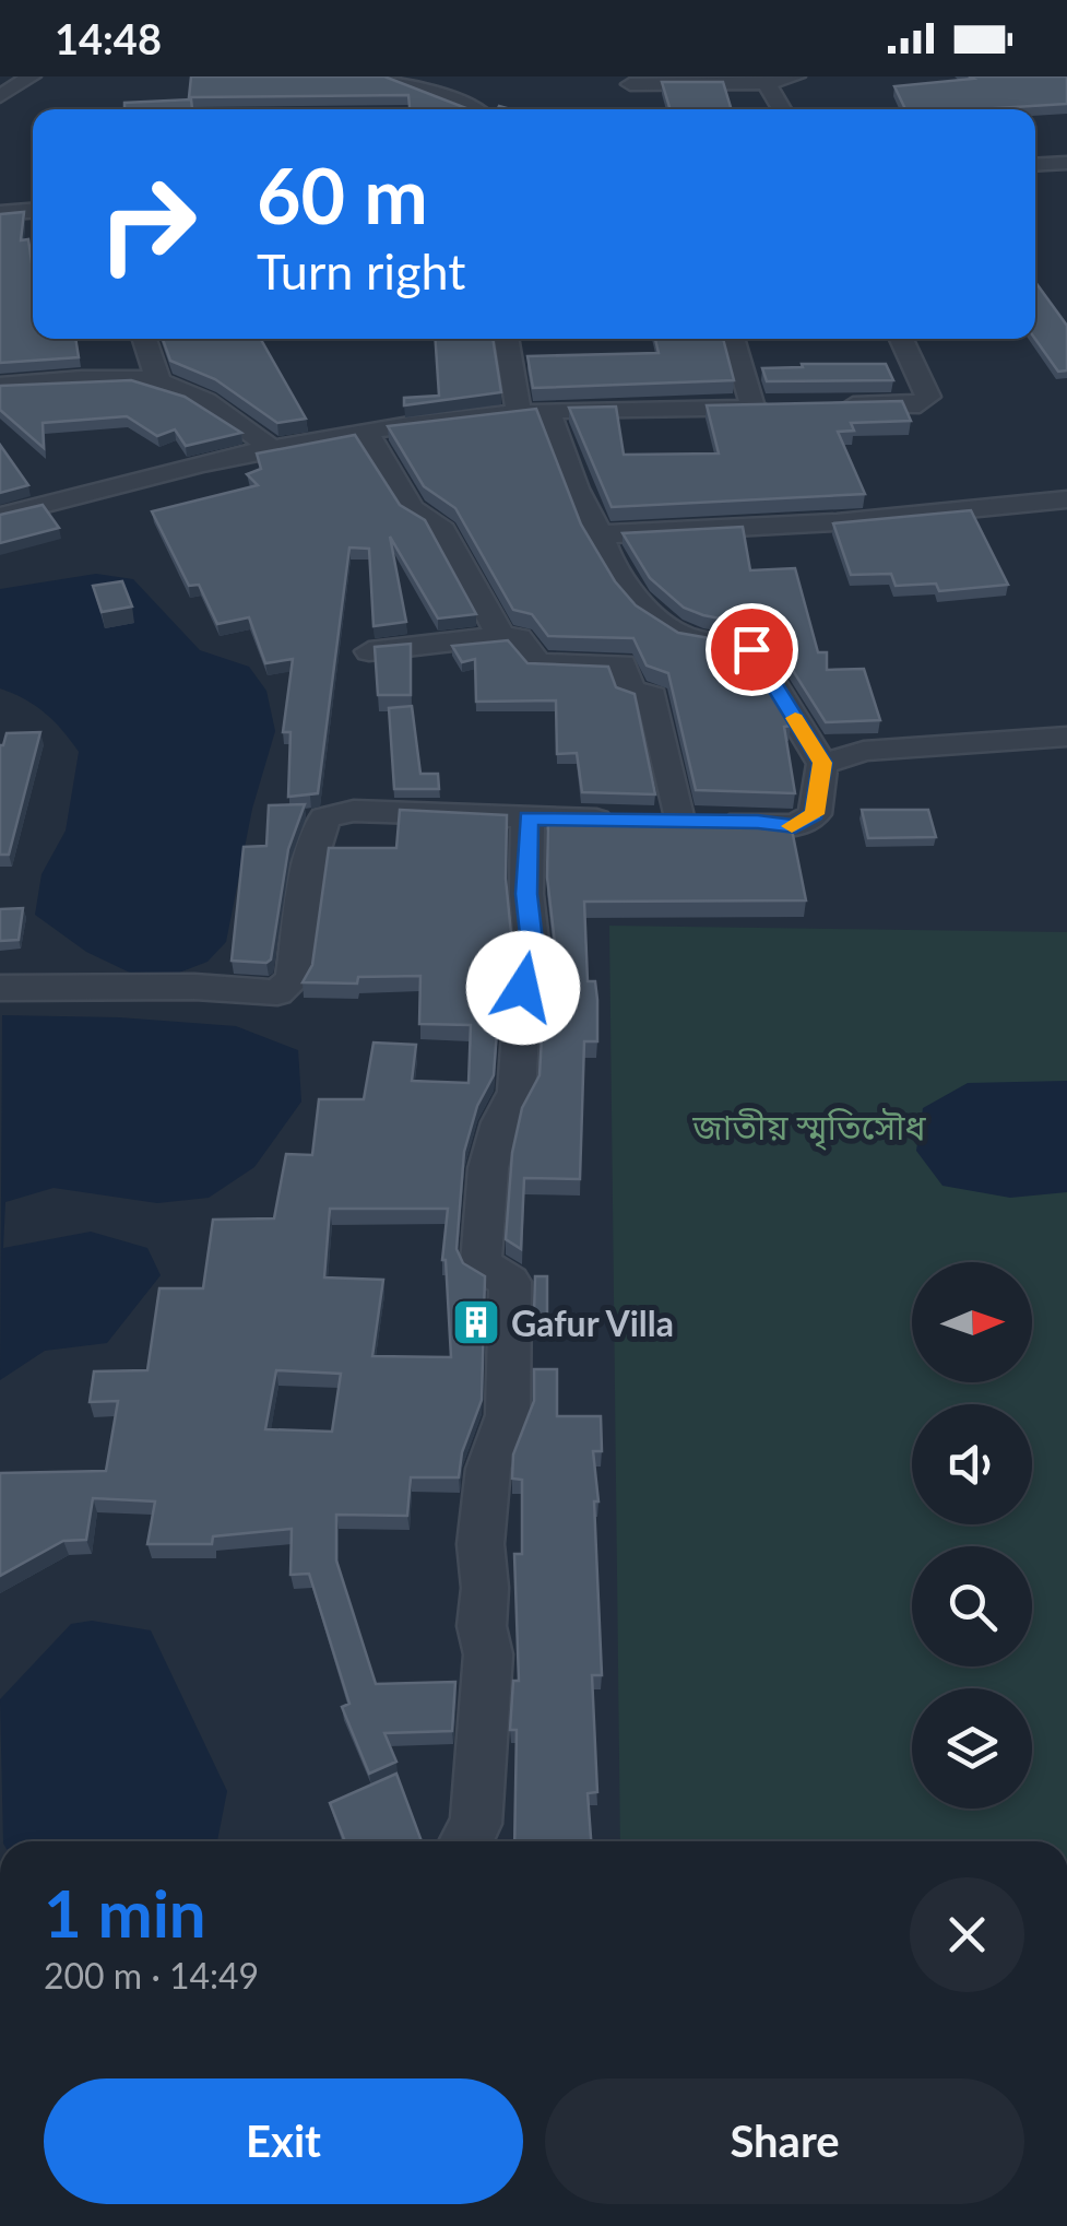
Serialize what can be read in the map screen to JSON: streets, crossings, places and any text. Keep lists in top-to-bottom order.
{
  "parks": ["জাতীয় স্মৃতিসৌধ"],
  "places": {
    "building": ["Gafur Villa"]
  },
  "north": "right",
  "page": {
    "status": "14:48",
    "turn": ["60 m", "Turn right"],
    "heading": ["1 min", "200 m · 14:49"],
    "buttons": ["Exit", "Share"]
  }
}
